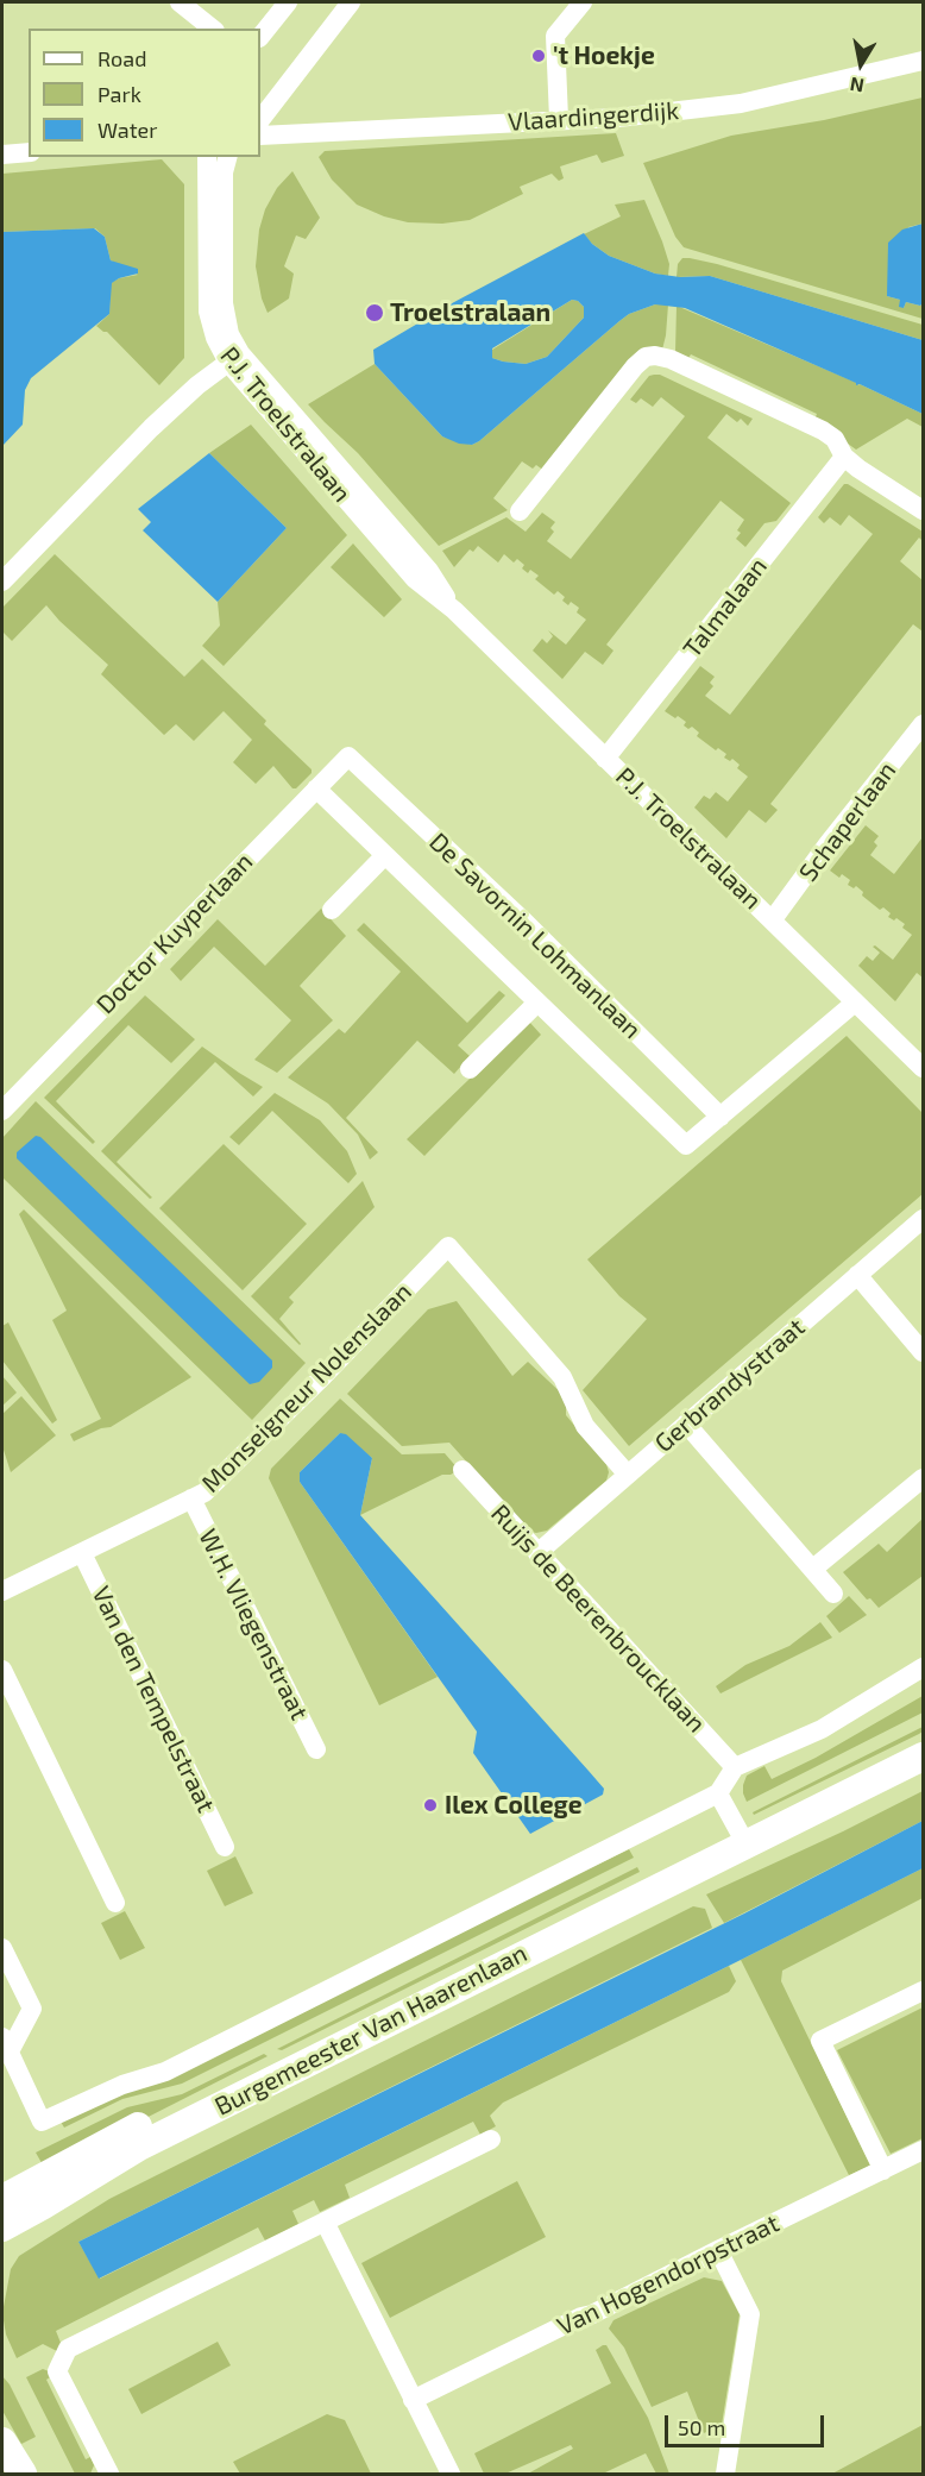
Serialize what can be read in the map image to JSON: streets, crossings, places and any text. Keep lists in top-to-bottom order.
{
  "streets": {
    "main road": ["Burgemeester Van Haarenlaan"],
    "street": [
      "Vlaardingerdijk",
      "P.J. Troelstralaan",
      "Talmalaan",
      "Schaperlaan",
      "Doctor Kuyperlaan",
      "De Savornin Lohmanlaan",
      "Gerbrandystraat",
      "Monseigneur Nolenslaan",
      "Ruijs de Beerenbroucklaan",
      "W.H. Vliegenstraat",
      "Van den Tempelstraat",
      "Van Hogendorpstraat"
    ]
  },
  "crossings": [
    ["P.J. Troelstralaan", "Talmalaan"],
    ["P.J. Troelstralaan", "Schaperlaan"],
    ["Doctor Kuyperlaan", "De Savornin Lohmanlaan"],
    ["Gerbrandystraat", "Monseigneur Nolenslaan"],
    ["Gerbrandystraat", "Ruijs de Beerenbroucklaan"],
    ["Monseigneur Nolenslaan", "W.H. Vliegenstraat"],
    ["Monseigneur Nolenslaan", "Van den Tempelstraat"]
  ],
  "places": ["'t Hoekje", "Troelstralaan", "Ilex College"],
  "legend": ["Road", "Park", "Water"],
  "scale_bar": "50 m",
  "north": "bottom"
}
